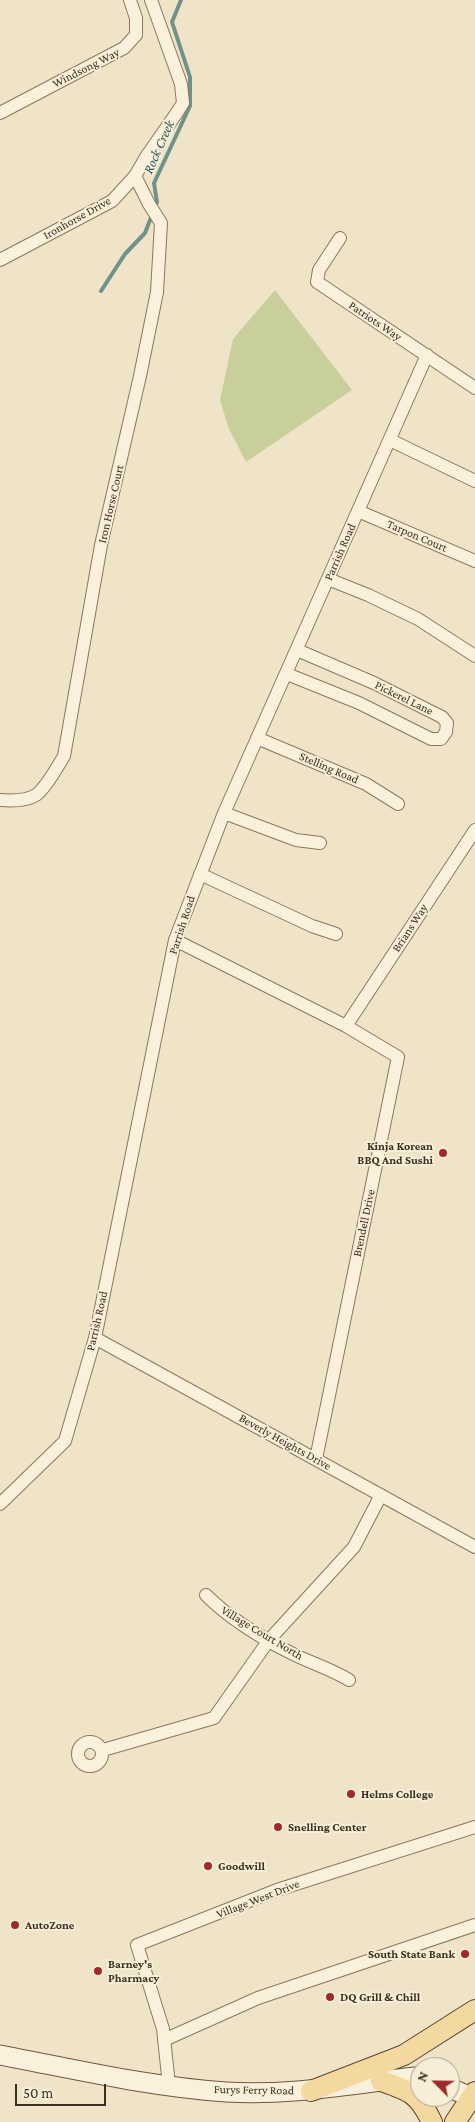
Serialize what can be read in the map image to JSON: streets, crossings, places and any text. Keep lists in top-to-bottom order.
{
  "streets": {
    "main road": ["Furys Ferry Road"],
    "street": [
      "Windsong Way",
      "Ironhorse Drive",
      "Patriots Way",
      "Iron Horse Court",
      "Tarpon Court",
      "Parrish Road",
      "Pickerel Lane",
      "Stelling Road",
      "Brians Way",
      "Brendell Drive",
      "Beverly Heights Drive",
      "Village Court North",
      "Village West Drive"
    ]
  },
  "crossings": [
    ["Ironhorse Drive", "Iron Horse Court"],
    ["Patriots Way", "Parrish Road"],
    ["Tarpon Court", "Parrish Road"],
    ["Parrish Road", "Pickerel Lane"],
    ["Parrish Road", "Stelling Road"],
    ["Parrish Road", "Brendell Drive"],
    ["Parrish Road", "Beverly Heights Drive"],
    ["Brians Way", "Brendell Drive"],
    ["Brendell Drive", "Beverly Heights Drive"],
    ["Village West Drive", "Furys Ferry Road"]
  ],
  "water": ["Rock Creek"],
  "places": [
    "Kinja Korean BBQ And Sushi",
    "Helms College",
    "Snelling Center",
    "Goodwill",
    "AutoZone",
    "South State Bank",
    "Barney's Pharmacy",
    "DQ Grill & Chill"
  ],
  "scale_bar": "50 m",
  "north": "top left"
}
